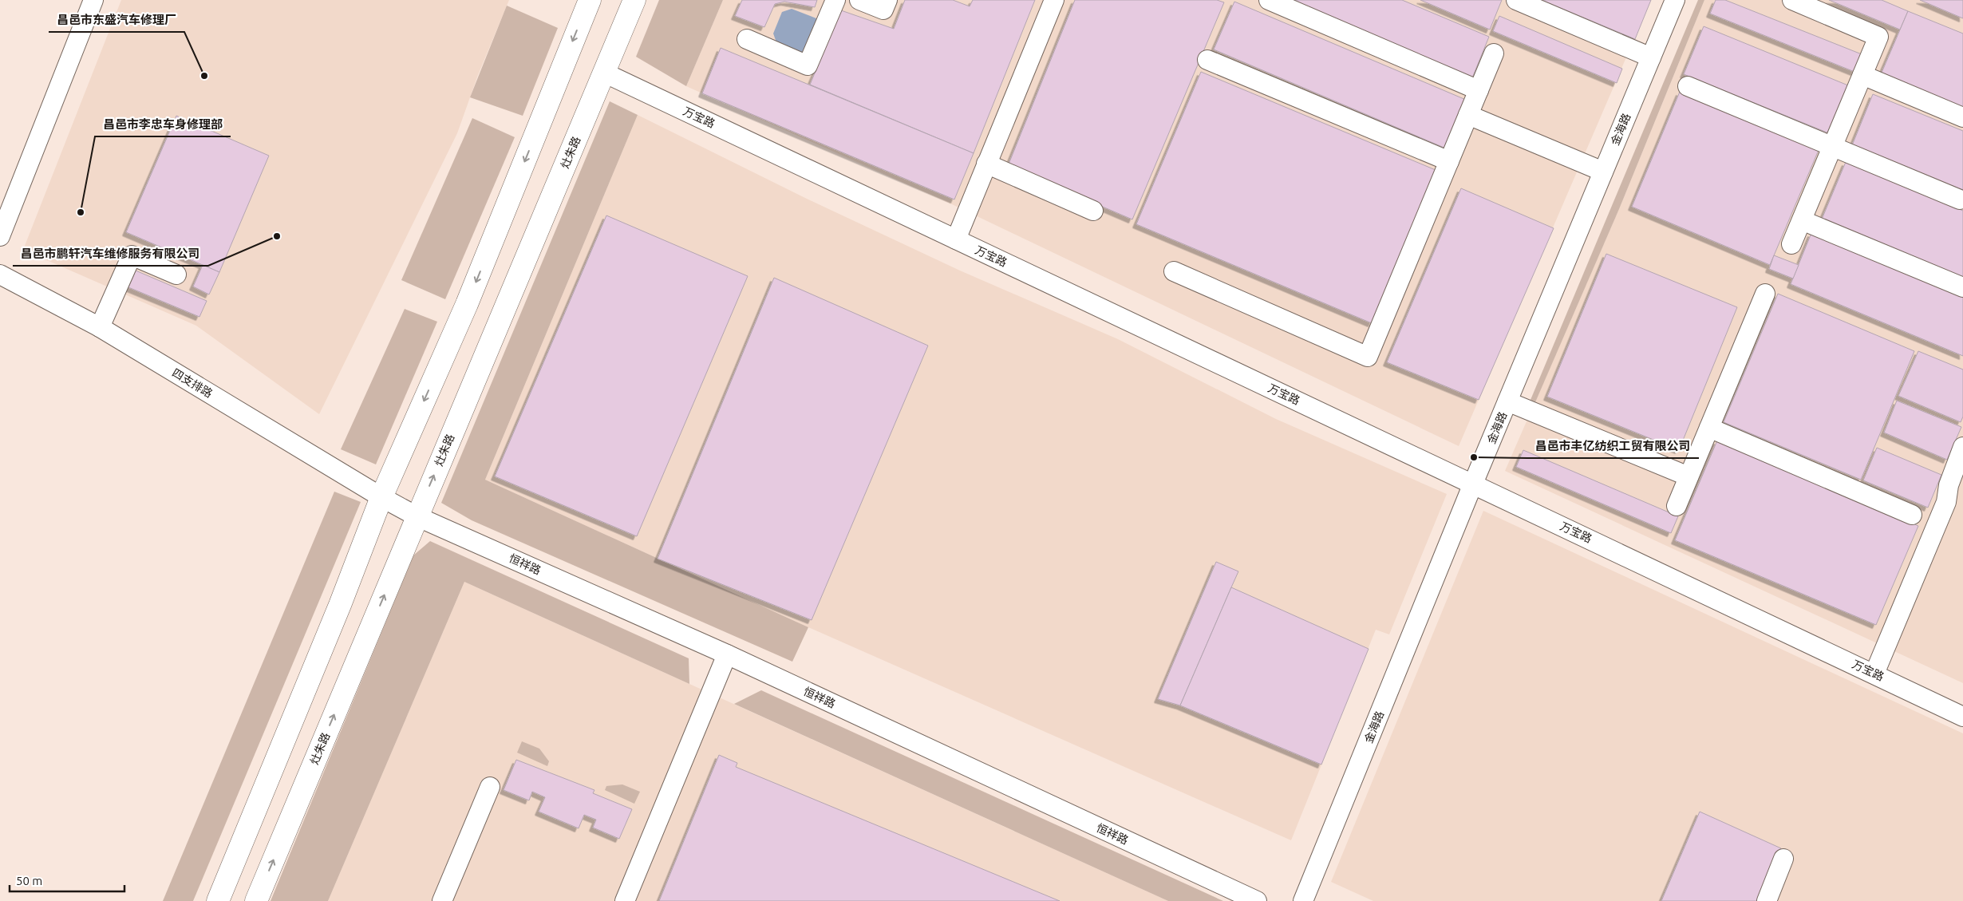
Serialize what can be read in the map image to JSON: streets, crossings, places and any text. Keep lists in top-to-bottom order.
{
  "streets": {
    "main road": ["灶朱路"],
    "street": [
      "万宝路",
      "金海路",
      "四支排路",
      "恒祥路"
    ]
  },
  "crossings": [
    ["万宝路", "金海路"],
    ["万宝路", "灶朱路"],
    ["灶朱路", "恒祥路"],
    ["四支排路", "恒祥路"]
  ],
  "places": [
    "昌邑市东盛汽车修理厂",
    "昌邑市李忠车身修理部",
    "昌邑市鹏轩汽车维修服务有限公司",
    "昌邑市丰亿纺织工贸有限公司"
  ],
  "scale_bar": "50 m"
}
